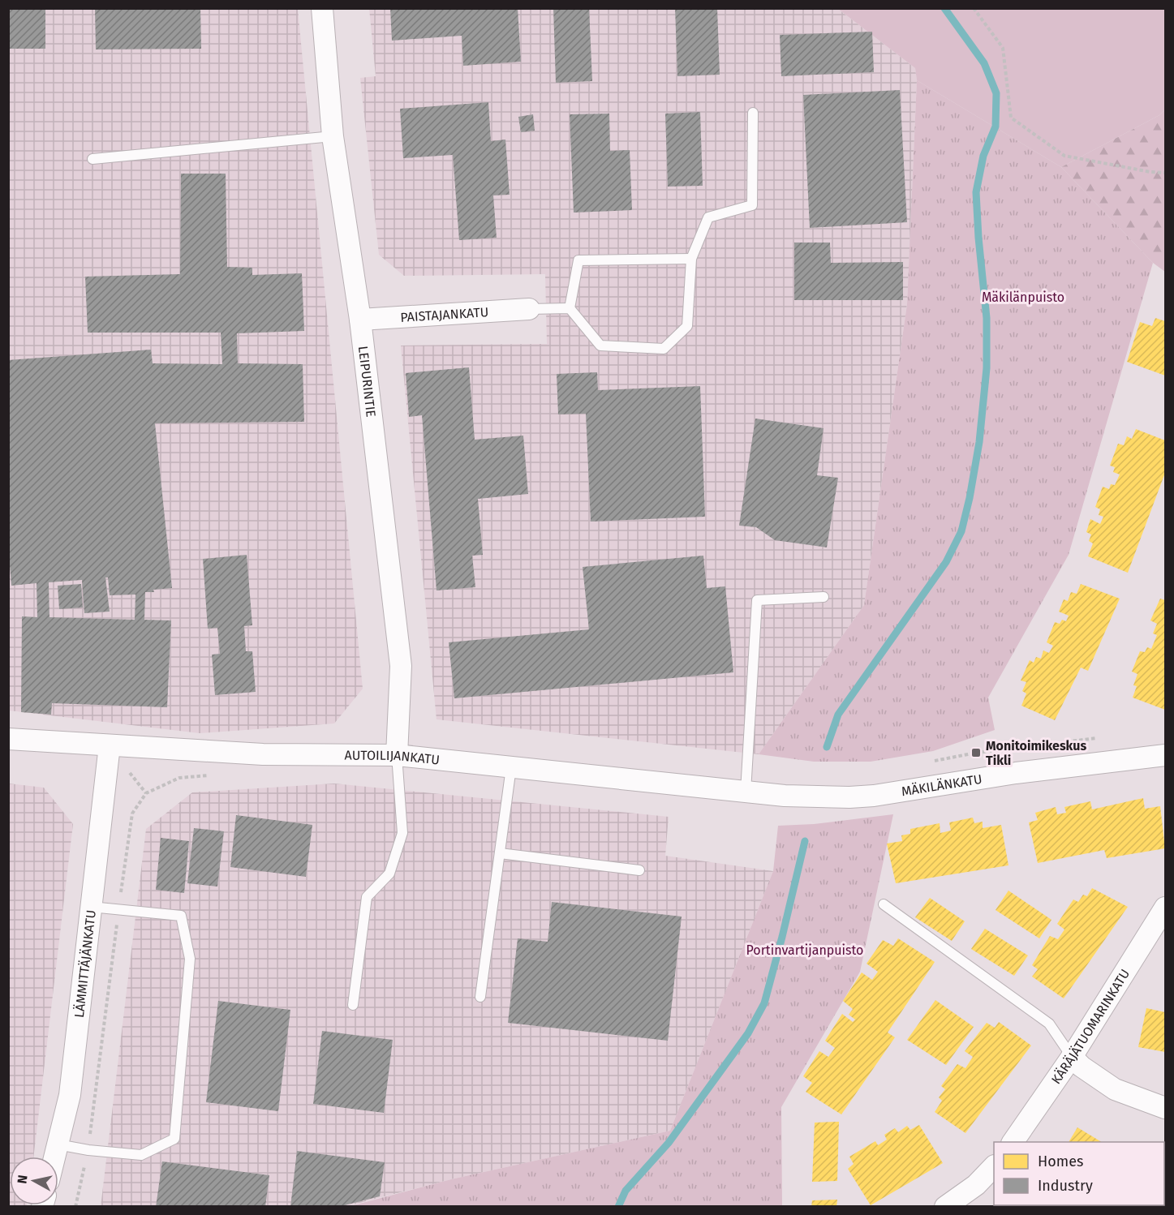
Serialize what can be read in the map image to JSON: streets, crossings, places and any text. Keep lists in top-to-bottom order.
{
  "streets": {
    "street": [
      "PAISTAJANKATU",
      "LEIPURINTIE",
      "AUTOILIJANKATU",
      "MÄKILÄNKATU",
      "LÄMMITTÄJÄNKATU",
      "KÄRÄJÄTUOMARINKATU"
    ]
  },
  "crossings": [
    ["PAISTAJANKATU", "LEIPURINTIE"],
    ["LEIPURINTIE", "AUTOILIJANKATU"],
    ["AUTOILIJANKATU", "MÄKILÄNKATU"],
    ["AUTOILIJANKATU", "LÄMMITTÄJÄNKATU"]
  ],
  "parks": ["Mäkilänpuisto", "Portinvartijanpuisto"],
  "places": {
    "transit": ["Monitoimikeskus Tikli"]
  },
  "legend": ["Homes", "Industry"],
  "north": "left"
}
